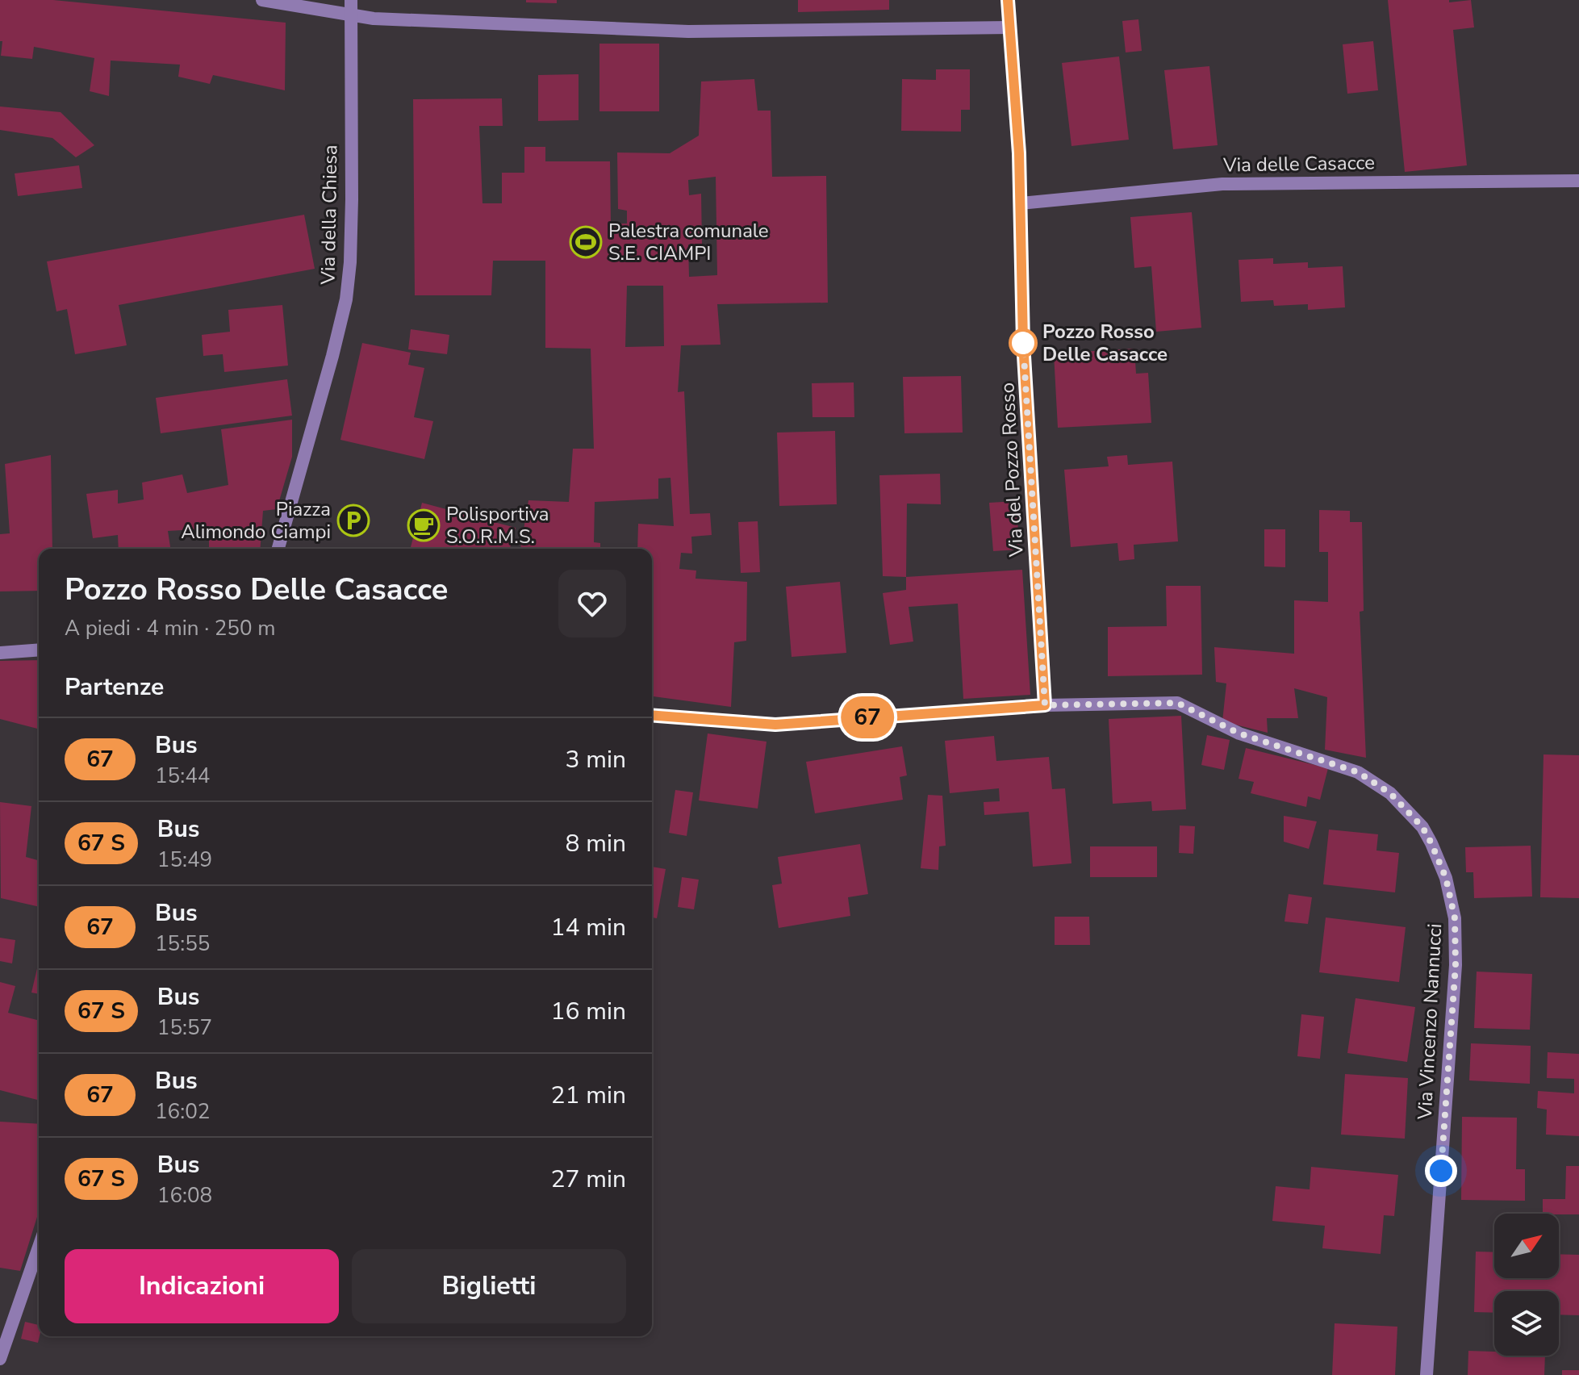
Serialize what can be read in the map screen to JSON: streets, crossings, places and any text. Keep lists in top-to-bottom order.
{
  "streets": {
    "street": [
      "Via delle Casacce",
      "Via della Chiesa",
      "Via del Pozzo Rosso",
      "Via Vincenzo Nannucci"
    ]
  },
  "crossings": [
    ["Via delle Casacce", "Via del Pozzo Rosso"],
    ["Via del Pozzo Rosso", "Via Vincenzo Nannucci"]
  ],
  "places": {
    "sports": ["Palestra comunale S.E. CIAMPI"],
    "other": ["Pozzo Rosso Delle Casacce"],
    "parking": ["Piazza Alimondo Ciampi"],
    "cafe": ["Polisportiva S.O.R.M.S."]
  },
  "lines": ["bus line 67"],
  "north": "top right",
  "page": {
    "on_map": "67",
    "heading": [
      ["Pozzo Rosso Delle Casacce", "A piedi · 4 min · 250 m"],
      "Partenze"
    ],
    "list": [
      {
        "mark": "67",
        "name": "Bus",
        "note": "15:44",
        "value": "3 min"
      },
      {
        "mark": "67 S",
        "name": "Bus",
        "note": "15:49",
        "value": "8 min"
      },
      {
        "mark": "67",
        "name": "Bus",
        "note": "15:55",
        "value": "14 min"
      },
      {
        "mark": "67 S",
        "name": "Bus",
        "note": "15:57",
        "value": "16 min"
      },
      {
        "mark": "67",
        "name": "Bus",
        "note": "16:02",
        "value": "21 min"
      },
      {
        "mark": "67 S",
        "name": "Bus",
        "note": "16:08",
        "value": "27 min"
      }
    ],
    "buttons": ["Indicazioni", "Biglietti"]
  }
}
